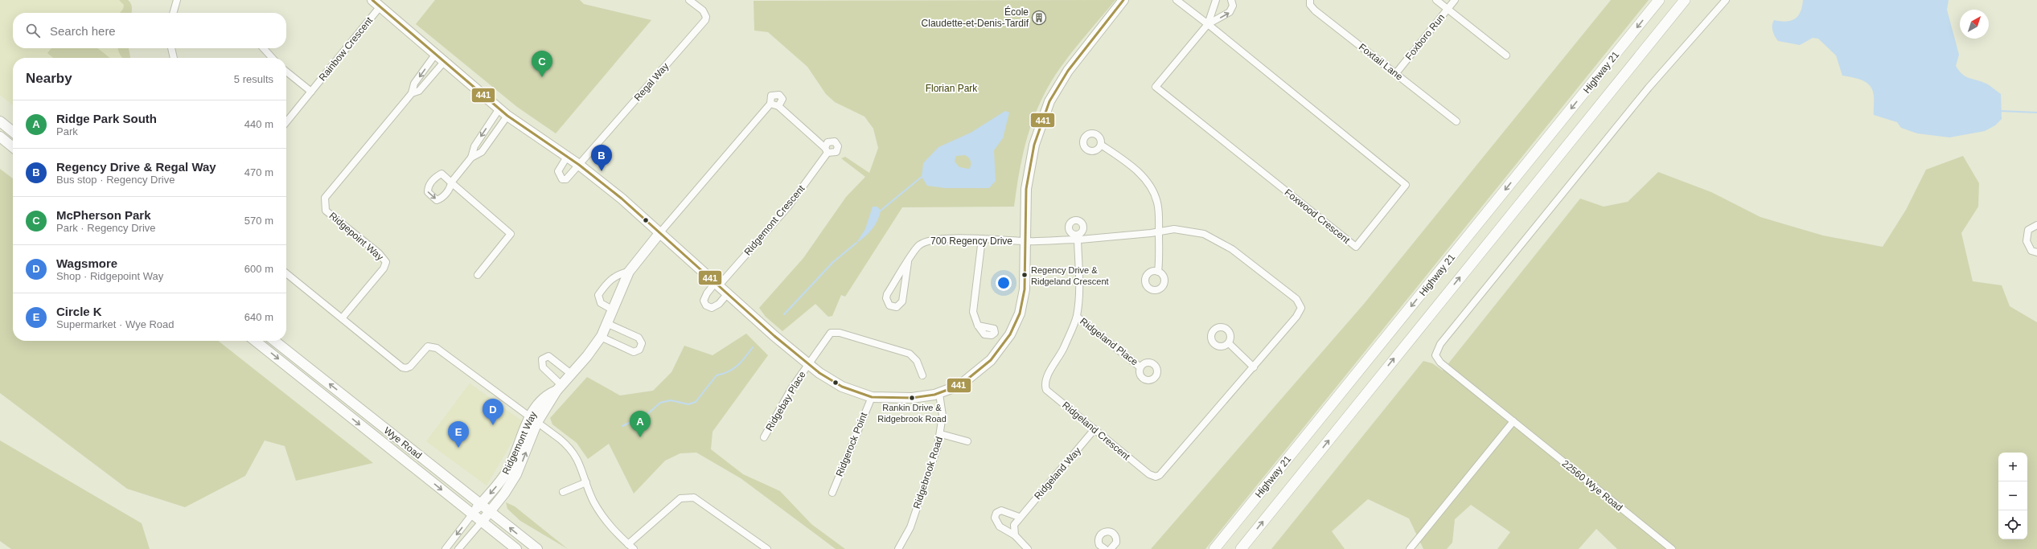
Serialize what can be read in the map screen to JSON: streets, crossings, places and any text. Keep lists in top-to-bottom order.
{
  "streets": {
    "main road": ["Highway 21"],
    "street": [
      "Foxboro Run",
      "Rainbow Crescent",
      "Foxtail Lane",
      "Regal Way",
      "Foxwood Crescent",
      "Ridgemont Crescent",
      "Ridgepoint Way",
      "700 Regency Drive",
      "Ridgeland Place",
      "Ridgebay Place",
      "Ridgeland Crescent",
      "Wye Road",
      "Ridgemont Way",
      "Ridgerock Point",
      "Ridgebrook Road",
      "Ridgeland Way",
      "22560 Wye Road"
    ]
  },
  "crossings": [
    ["Foxboro Run", "Foxtail Lane"],
    ["700 Regency Drive", "Ridgeland Crescent"],
    ["Ridgeland Place", "Ridgeland Crescent"],
    ["Ridgeland Crescent", "Ridgeland Way"],
    ["Wye Road", "Ridgemont Way"]
  ],
  "parks": ["Florian Park"],
  "places": {
    "building": ["École Claudette-et-Denis-Tardif"],
    "other": ["Regency Drive & Ridgeland Crescent", "Rankin Drive & Ridgebrook Road"]
  },
  "lines": ["transit line 441"],
  "north": "top right",
  "page": {
    "search": "Search here",
    "pins": [
      "C",
      "B",
      "D",
      "A",
      "E"
    ],
    "heading": ["Nearby", "5 results"],
    "list": [
      {
        "mark": "A",
        "name": "Ridge Park South",
        "note": "Park",
        "value": "440 m"
      },
      {
        "mark": "B",
        "name": "Regency Drive & Regal Way",
        "note": "Bus stop · Regency Drive",
        "value": "470 m"
      },
      {
        "mark": "C",
        "name": "McPherson Park",
        "note": "Park · Regency Drive",
        "value": "570 m"
      },
      {
        "mark": "D",
        "name": "Wagsmore",
        "note": "Shop · Ridgepoint Way",
        "value": "600 m"
      },
      {
        "mark": "E",
        "name": "Circle K",
        "note": "Supermarket · Wye Road",
        "value": "640 m"
      }
    ],
    "map_buttons": ["+", "−"]
  }
}
